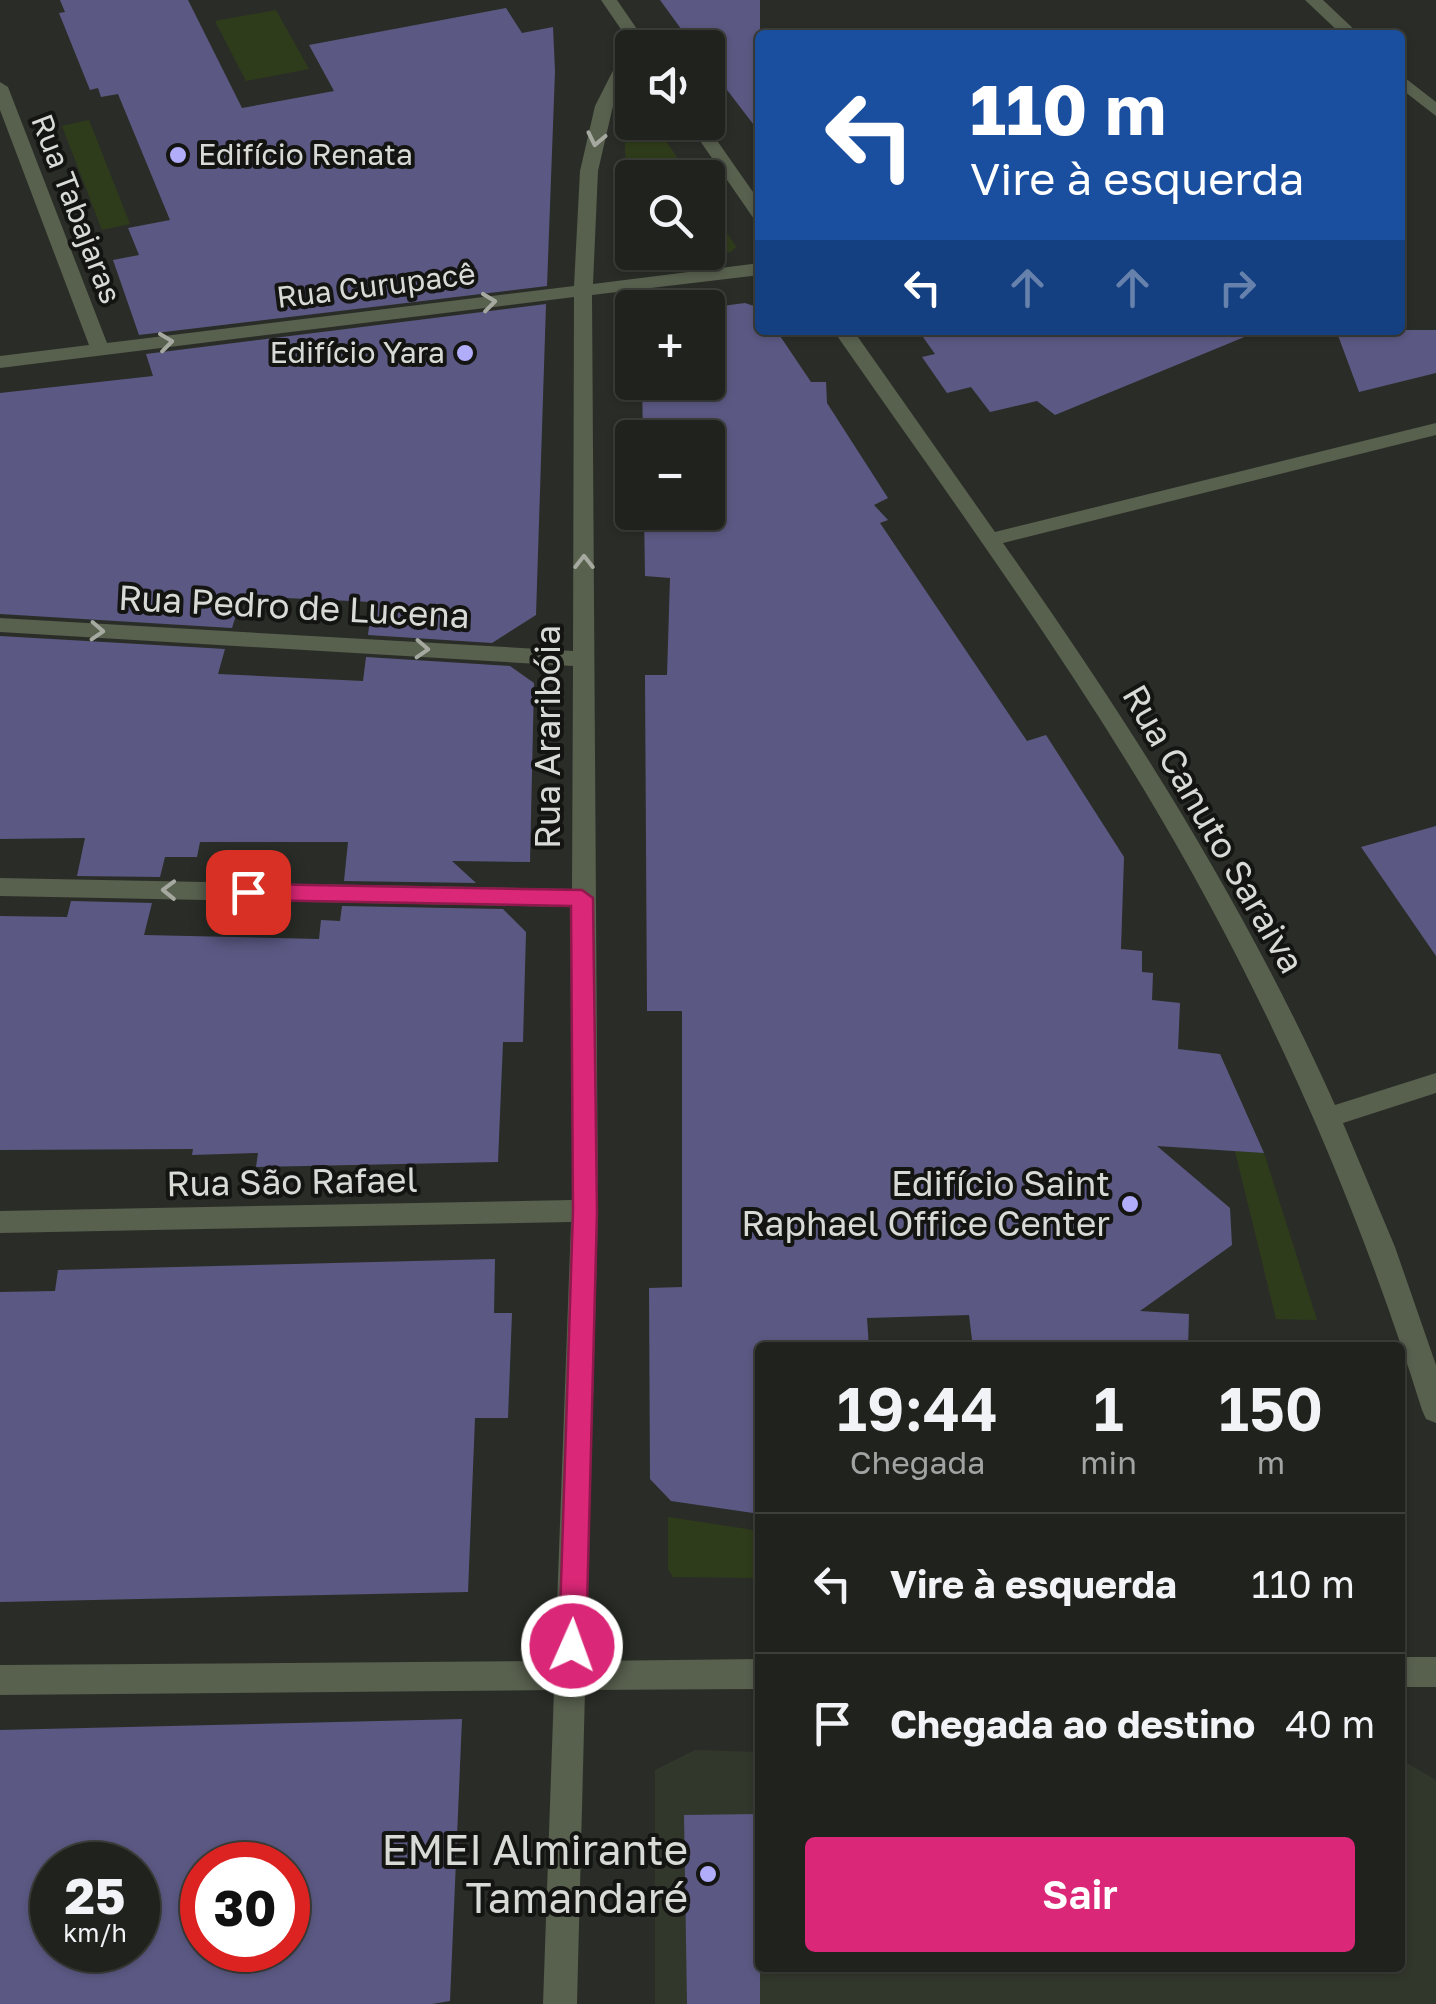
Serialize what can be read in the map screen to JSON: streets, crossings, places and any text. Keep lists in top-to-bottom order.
{
  "streets": {
    "street": [
      "Rua Tabajaras",
      "Rua Curupacê",
      "Rua Pedro de Lucena",
      "Rua Araribóia",
      "Rua Canuto Saraiva",
      "Rua São Rafael"
    ]
  },
  "crossings": [
    ["Rua Tabajaras", "Rua Curupacê"],
    ["Rua Curupacê", "Rua Araribóia"],
    ["Rua Pedro de Lucena", "Rua Araribóia"],
    ["Rua Araribóia", "Rua São Rafael"]
  ],
  "one_way": ["Rua Curupacê", "Rua Pedro de Lucena"],
  "places": [
    "Edifício Renata",
    "Edifício Yara",
    "Edifício Saint Raphael Office Center",
    "EMEI Almirante Tamandaré"
  ],
  "page": {
    "map_buttons": ["+", "−"],
    "turn": ["110 m", "Vire à esquerda"],
    "eta": [
      "19:44",
      "Chegada",
      "1",
      "min",
      "150",
      "m"
    ],
    "list": [
      {
        "name": "Vire à esquerda",
        "value": "110 m"
      },
      {
        "name": "Chegada ao destino",
        "value": "40 m"
      }
    ],
    "buttons": "Sair",
    "speed": "25 km/h",
    "limit": "30"
  }
}
